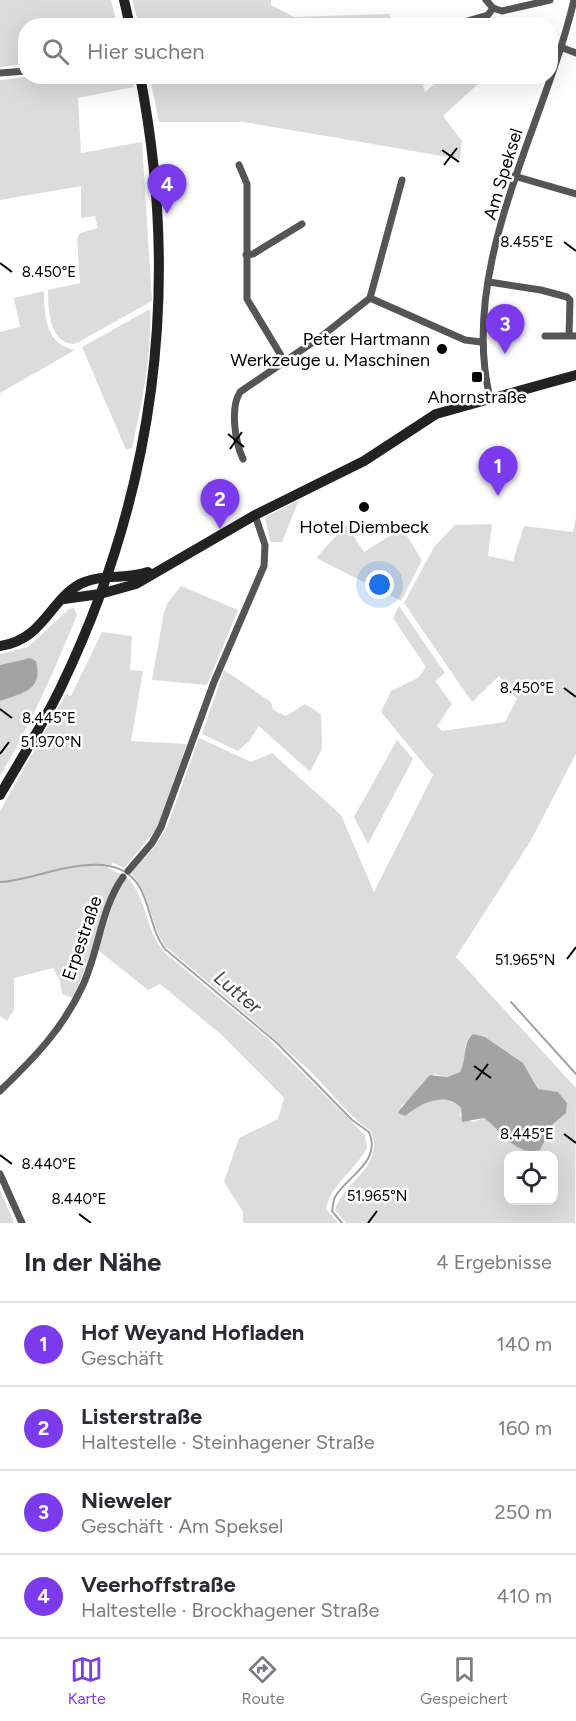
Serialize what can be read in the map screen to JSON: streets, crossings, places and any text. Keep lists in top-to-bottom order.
{
  "streets": {
    "street": ["Am Speksel", "Erpestraße"]
  },
  "water": ["Lutter"],
  "places": {
    "other": ["Peter Hartmann Werkzeuge u. Maschinen", "Hotel Diembeck"],
    "transit": ["Ahornstraße"]
  },
  "page": {
    "search": "Hier suchen",
    "pins": [
      "4",
      "3",
      "1",
      "2"
    ],
    "heading": ["In der Nähe", "4 Ergebnisse"],
    "list": [
      {
        "mark": "1",
        "name": "Hof Weyand Hofladen",
        "note": "Geschäft",
        "value": "140 m"
      },
      {
        "mark": "2",
        "name": "Listerstraße",
        "note": "Haltestelle · Steinhagener Straße",
        "value": "160 m"
      },
      {
        "mark": "3",
        "name": "Nieweler",
        "note": "Geschäft · Am Speksel",
        "value": "250 m"
      },
      {
        "mark": "4",
        "name": "Veerhoffstraße",
        "note": "Haltestelle · Brockhagener Straße",
        "value": "410 m"
      }
    ],
    "nav": ["Karte", "Route", "Gespeichert"]
  },
  "coordinates": [
    "8.455°E",
    "8.450°E",
    "8.445°E",
    "51.970°N",
    "51.965°N",
    "8.440°E"
  ]
}
